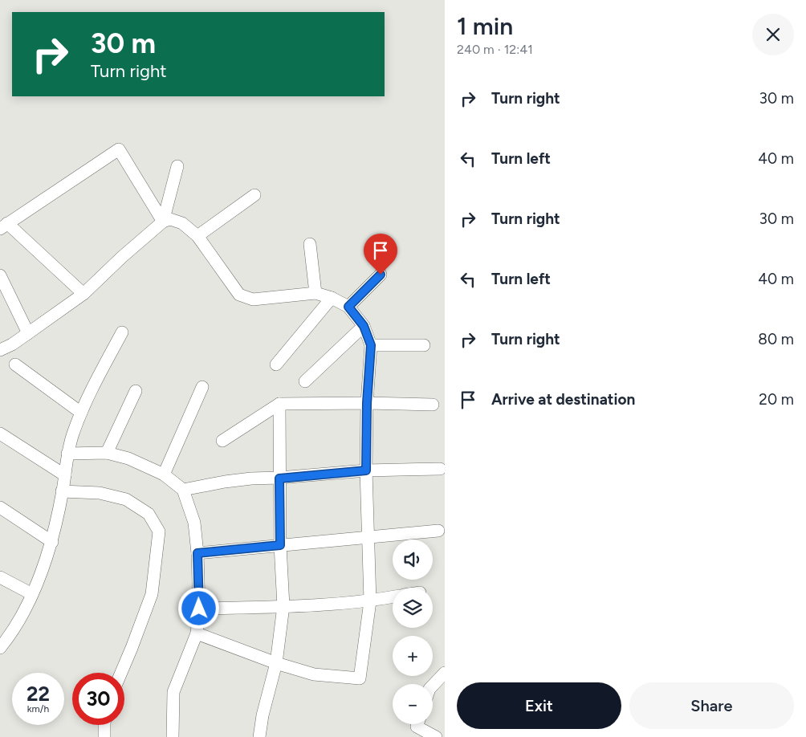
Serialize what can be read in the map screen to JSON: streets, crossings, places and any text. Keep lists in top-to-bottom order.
{
  "page": {
    "heading": ["1 min", "240 m · 12:41"],
    "turn": ["30 m", "Turn right"],
    "list": [
      {
        "name": "Turn right",
        "value": "30 m"
      },
      {
        "name": "Turn left",
        "value": "40 m"
      },
      {
        "name": "Turn right",
        "value": "30 m"
      },
      {
        "name": "Turn left",
        "value": "40 m"
      },
      {
        "name": "Turn right",
        "value": "80 m"
      },
      {
        "name": "Arrive at destination",
        "value": "20 m"
      }
    ],
    "map_buttons": ["+", "−"],
    "speed": "22 km/h",
    "limit": "30",
    "buttons": ["Exit", "Share"]
  }
}
